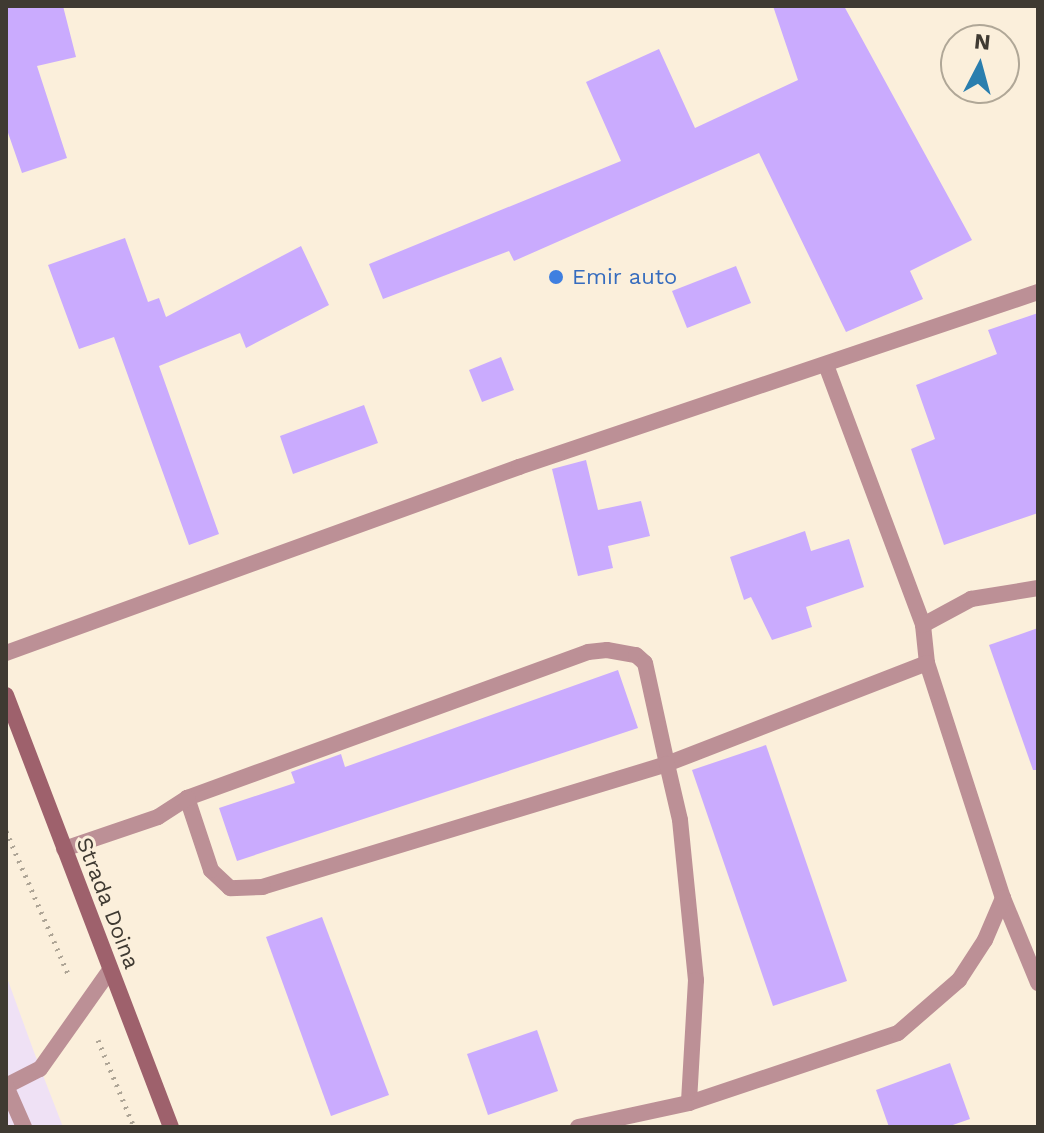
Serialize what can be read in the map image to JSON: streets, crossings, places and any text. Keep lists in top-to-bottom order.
{
  "streets": {
    "main road": ["Strada Doina"]
  },
  "places": ["Emir auto"],
  "north": "top"
}
